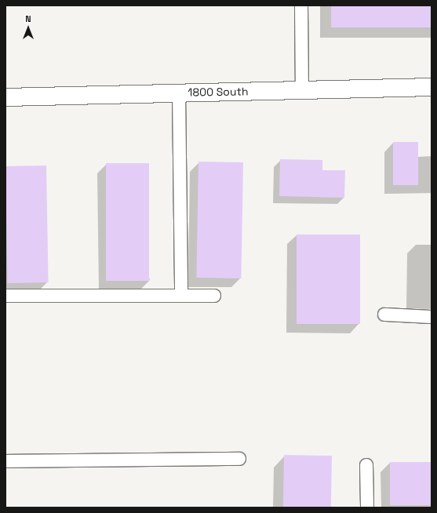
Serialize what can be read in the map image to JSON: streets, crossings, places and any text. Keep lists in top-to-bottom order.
{
  "streets": {
    "street": ["1800 South"]
  },
  "north": "top"
}
